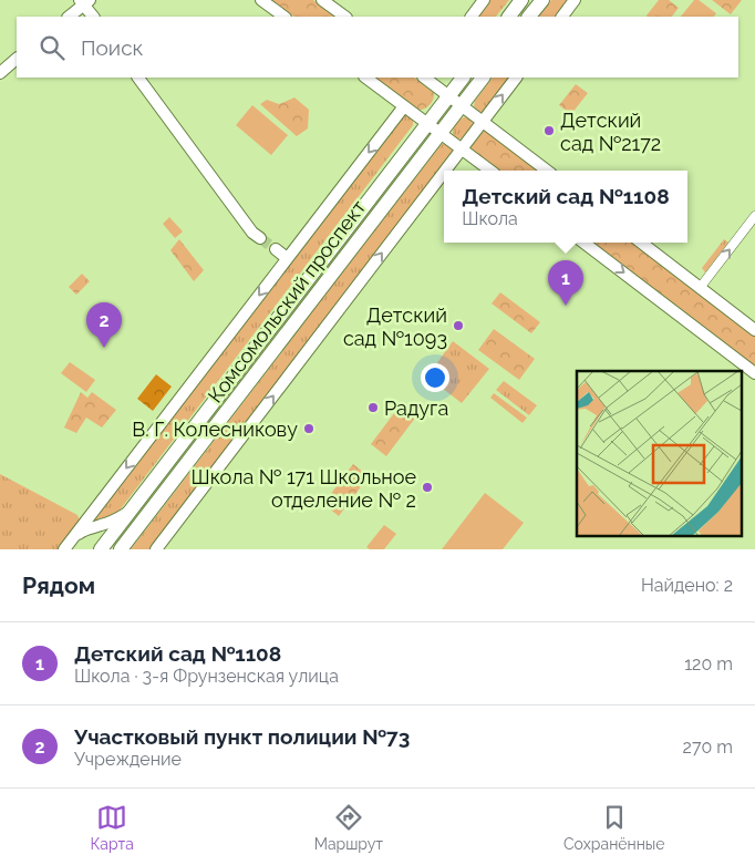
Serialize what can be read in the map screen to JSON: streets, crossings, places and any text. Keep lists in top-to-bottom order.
{
  "streets": {
    "main road": ["Комсомольский проспект"]
  },
  "places": [
    "Детский сад №2172",
    "Детский сад №1093",
    "Радуга",
    "В. Г. Колесникову",
    "Школа № 171 Школьное отделение № 2"
  ],
  "page": {
    "search": "Поиск",
    "popup": ["Детский сад №1108", "Школа"],
    "pins": ["1", "2"],
    "heading": ["Рядом", "Найдено: 2"],
    "list": [
      {
        "mark": "1",
        "name": "Детский сад №1108",
        "note": "Школа · 3-я Фрунзенская улица",
        "value": "120 m"
      },
      {
        "mark": "2",
        "name": "Участковый пункт полиции №73",
        "note": "Учреждение",
        "value": "270 m"
      }
    ],
    "nav": ["Карта", "Маршрут", "Сохранённые"]
  }
}
